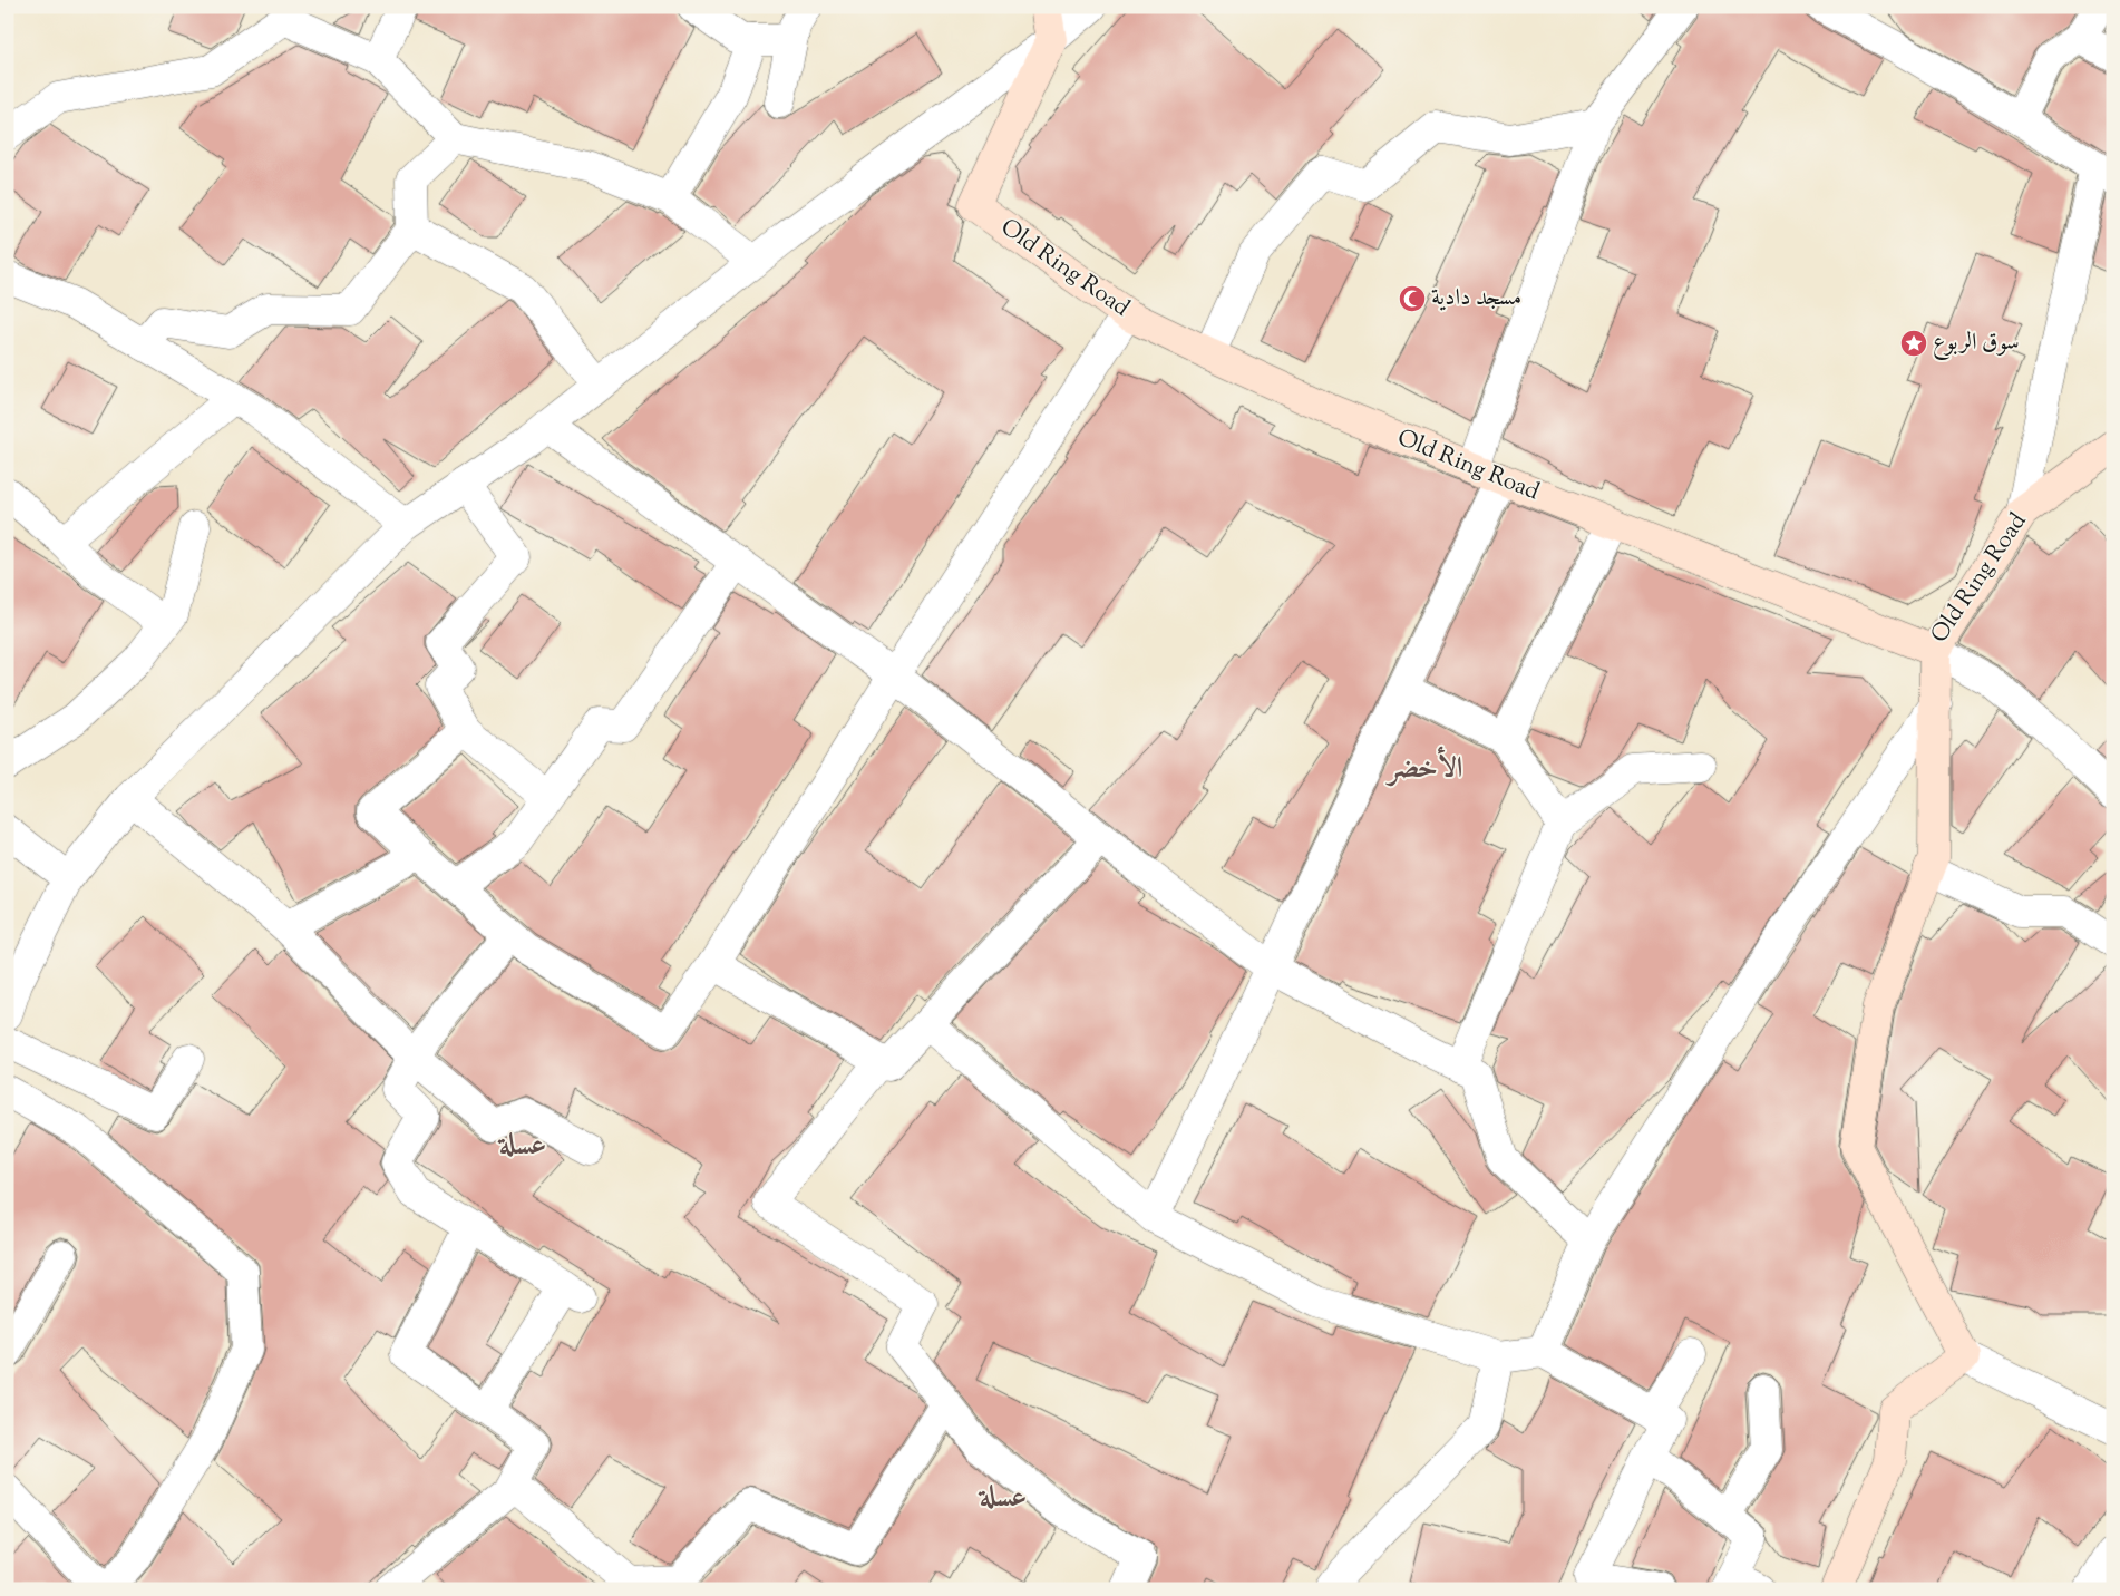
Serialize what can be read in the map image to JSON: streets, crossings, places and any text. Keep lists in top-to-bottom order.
{
  "streets": {
    "street": ["Old Ring Road"]
  },
  "districts": ["الأخضر", "عسلة", "عسلة"],
  "places": {
    "mosque": ["مسجد دادية"],
    "place": ["سوق الربوع"]
  }
}
